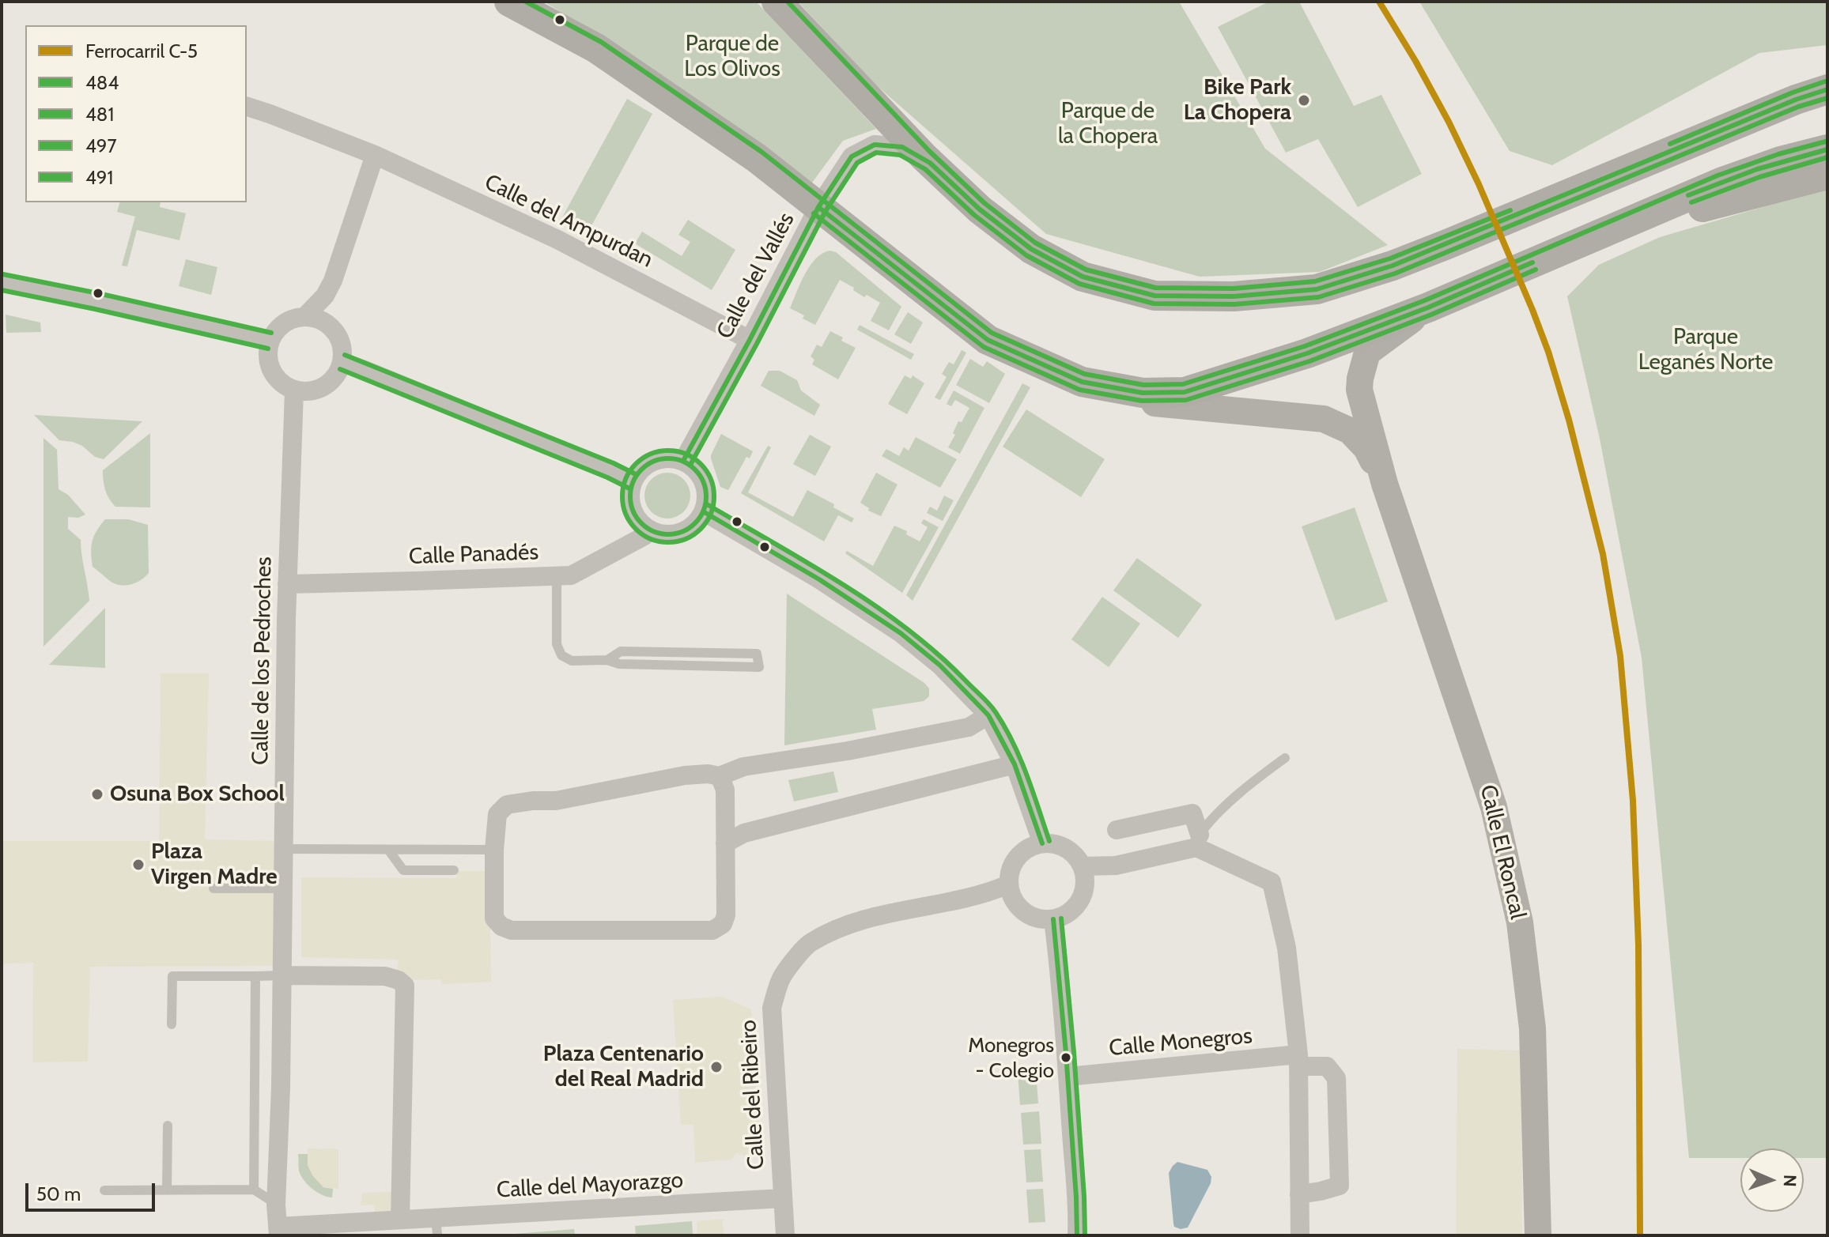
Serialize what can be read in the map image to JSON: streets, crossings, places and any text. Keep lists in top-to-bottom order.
{
  "streets": {
    "street": [
      "Calle del Ampurdan",
      "Calle del Vallés",
      "Calle Panadés",
      "Calle de los Pedroches",
      "Calle El Roncal",
      "Calle Monegros",
      "Calle del Ribeiro",
      "Calle del Mayorazgo"
    ]
  },
  "crossings": [
    ["Calle del Ampurdan", "Calle del Vallés"],
    ["Calle del Vallés", "Calle Panadés"],
    ["Calle Panadés", "Calle de los Pedroches"],
    ["Calle de los Pedroches", "Calle del Mayorazgo"],
    ["Calle del Ribeiro", "Calle del Mayorazgo"]
  ],
  "parks": ["Parque de Los Olivos", "Parque de la Chopera", "Parque Leganés Norte"],
  "places": [
    "Bike Park La Chopera",
    "Osuna Box School",
    "Plaza Virgen Madre",
    "Monegros - Colegio",
    "Plaza Centenario del Real Madrid"
  ],
  "lines": [
    "rail line C-5",
    "transit line 491",
    "transit line 484",
    "transit line 481",
    "transit line 497"
  ],
  "legend": [
    "Ferrocarril C-5",
    "484",
    "481",
    "497",
    "491"
  ],
  "scale_bar": "50 m",
  "north": "right"
}
